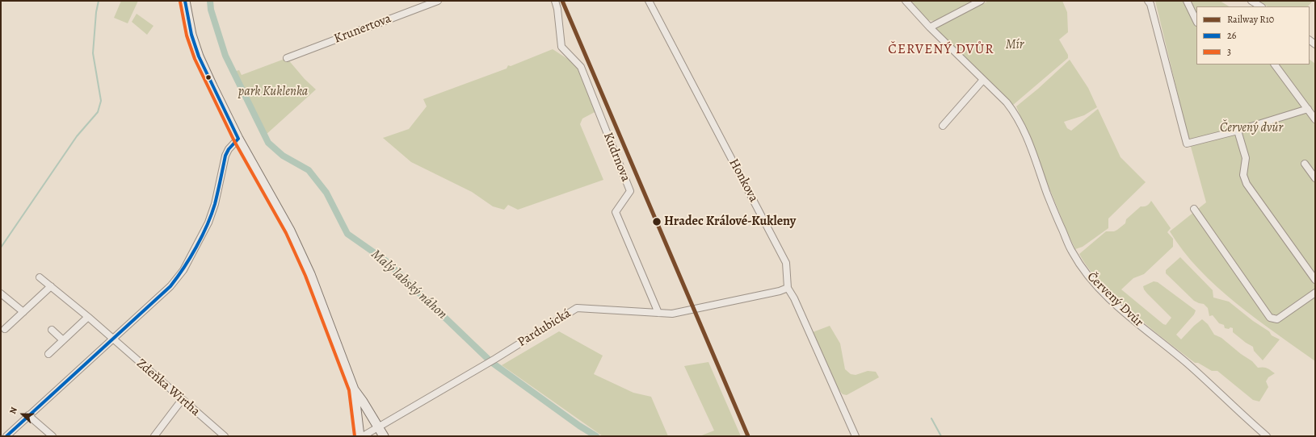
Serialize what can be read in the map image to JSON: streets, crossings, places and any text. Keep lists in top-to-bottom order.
{
  "streets": {
    "street": [
      "Krunertova",
      "Kudrnova",
      "Honkova",
      "Červený Dvůr",
      "Pardubická",
      "Zdeňka Wirtha"
    ]
  },
  "crossings": [
    ["Kudrnova", "Pardubická"],
    ["Honkova", "Pardubická"]
  ],
  "districts": ["ČERVENÝ DVŮR"],
  "water": ["Malý labský náhon"],
  "parks": ["Mír", "park Kuklenka", "Červený dvůr"],
  "places": ["Hradec Králové-Kukleny"],
  "lines": ["rail line R10", "transit line 26", "transit line 3"],
  "legend": ["Railway R10", "26", "3"],
  "north": "left"
}
